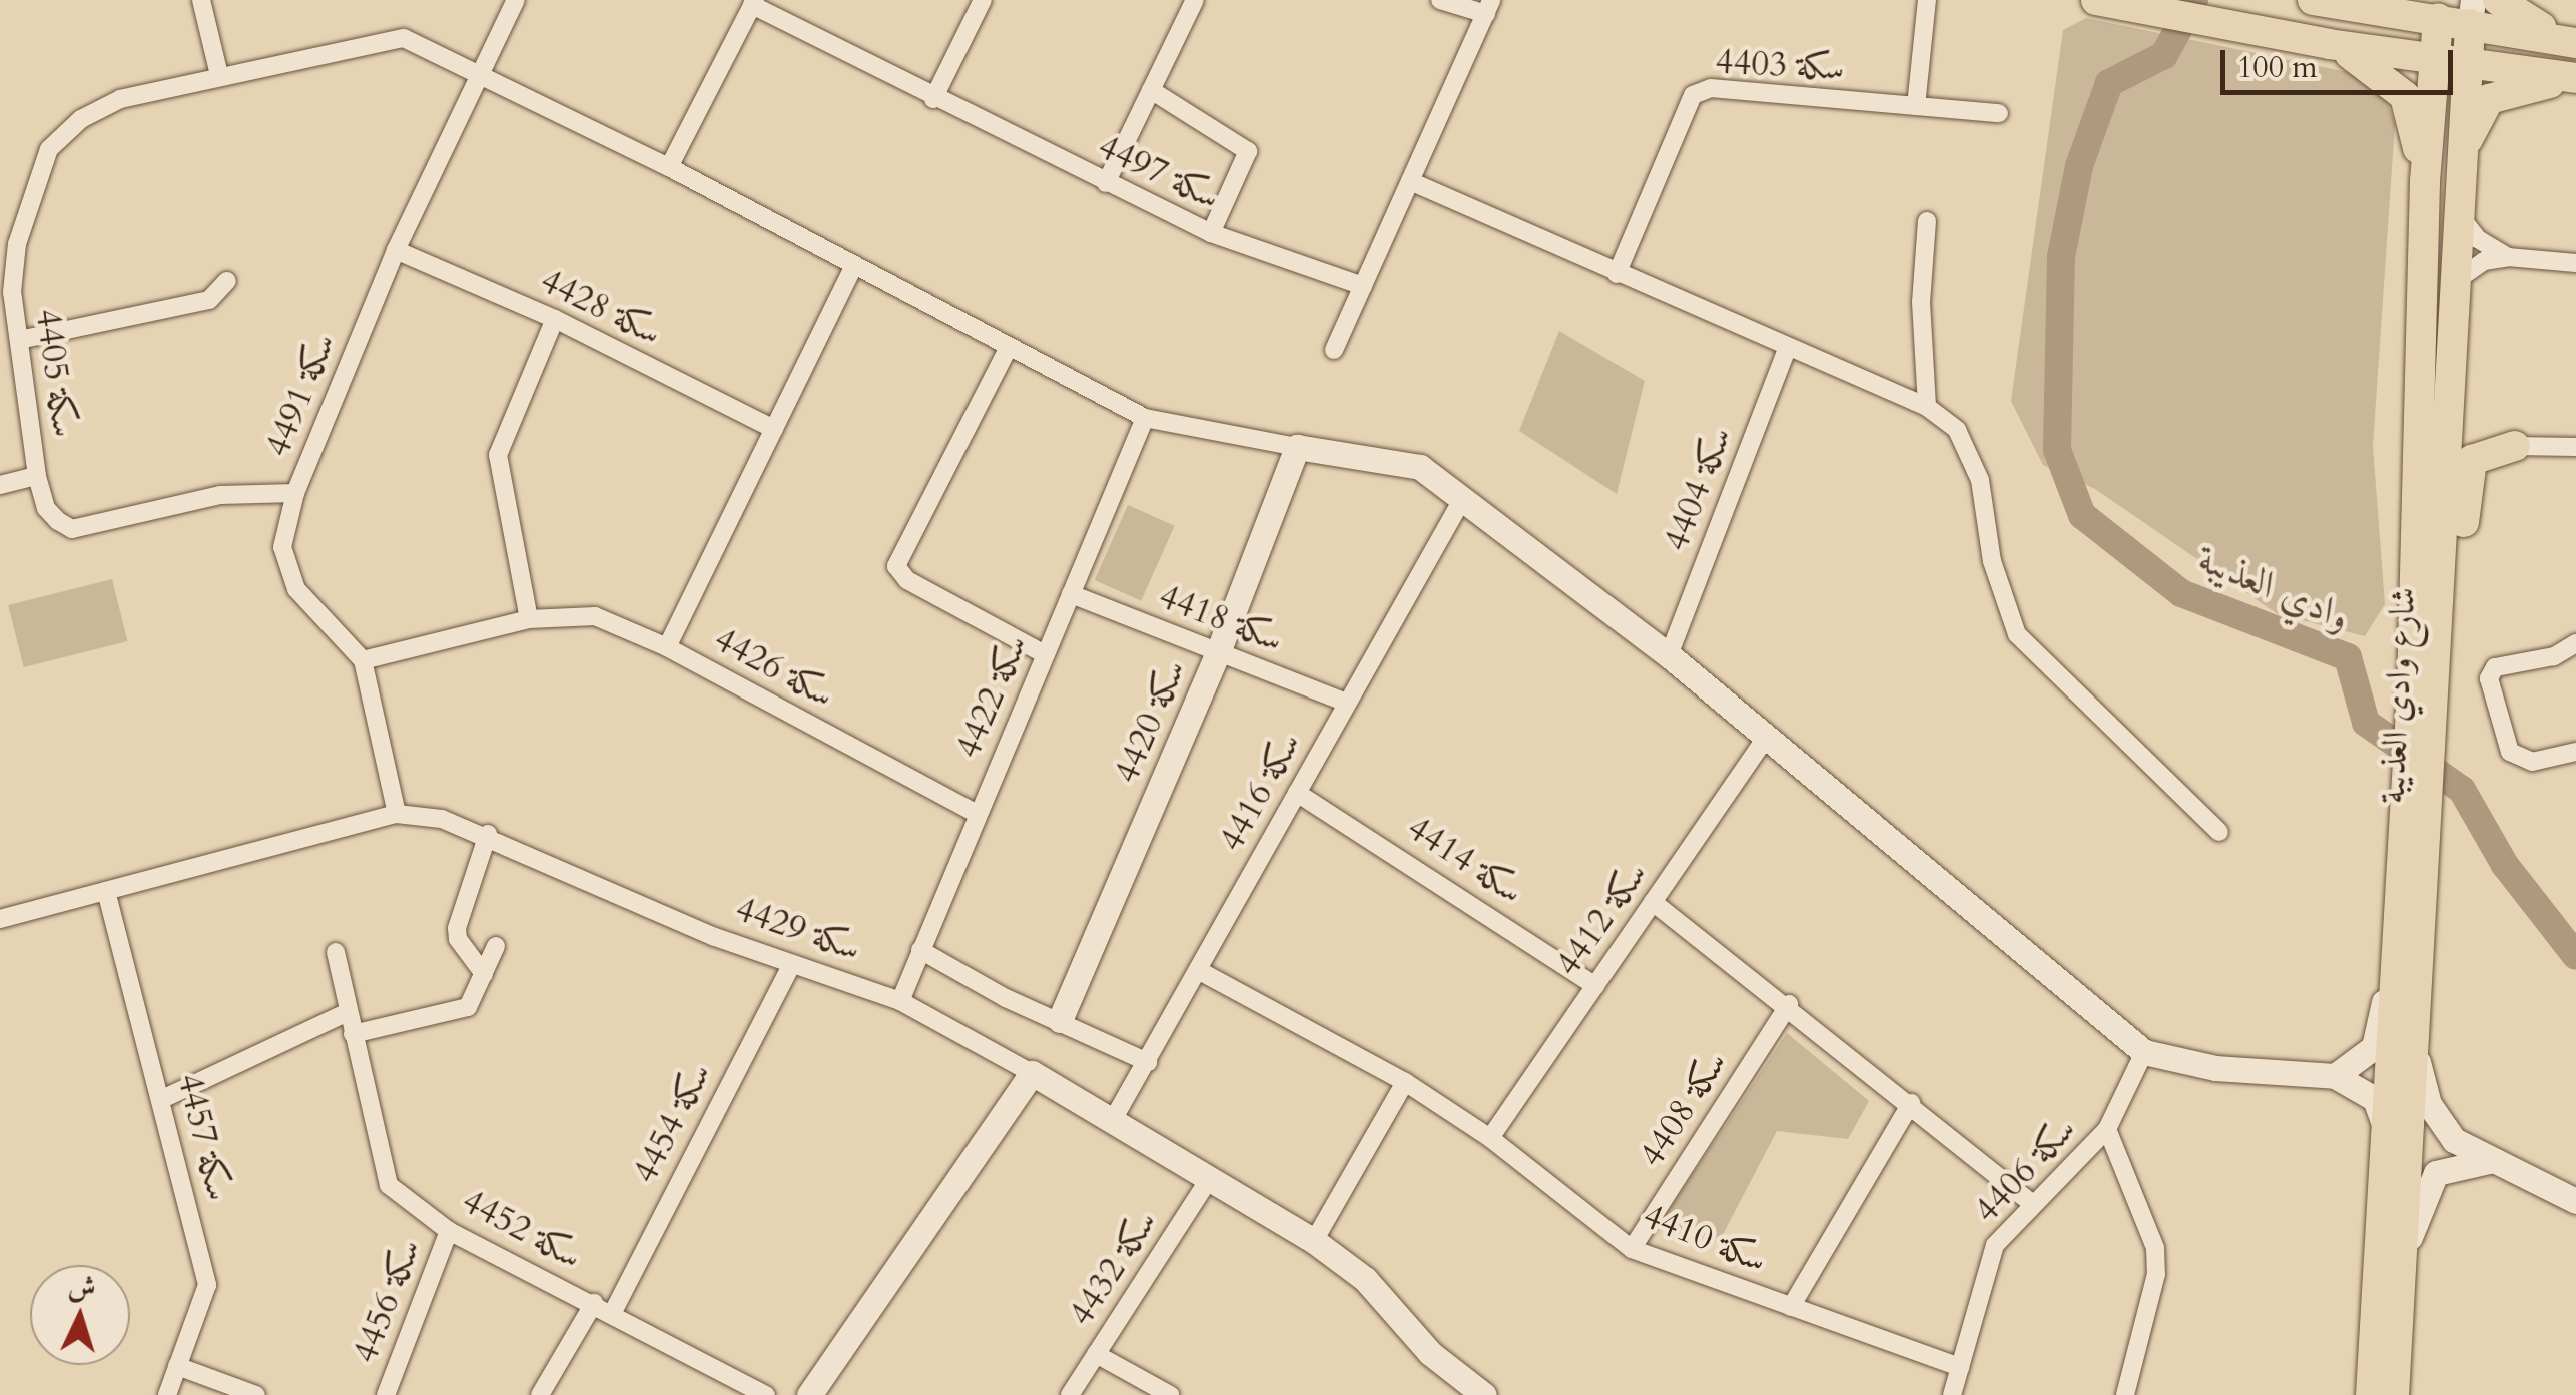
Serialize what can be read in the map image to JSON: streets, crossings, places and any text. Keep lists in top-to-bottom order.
{
  "streets": {
    "main road": ["شارع وادي العذيبة"],
    "street": [
      "سكة 4403",
      "سكة 4497",
      "سكة 4428",
      "سكة 4405",
      "سكة 4491",
      "سكة 4404",
      "سكة 4418",
      "سكة 4426",
      "سكة 4422",
      "سكة 4420",
      "سكة 4416",
      "سكة 4414",
      "سكة 4412",
      "سكة 4429",
      "سكة 4408",
      "سكة 4454",
      "سكة 4457",
      "سكة 4406",
      "سكة 4452",
      "سكة 4410",
      "سكة 4432",
      "سكة 4456"
    ]
  },
  "crossings": [
    ["سكة 4428", "سكة 4491"],
    ["سكة 4405", "سكة 4491"],
    ["سكة 4405", "سكة 4422"],
    ["سكة 4405", "سكة 4420"],
    ["سكة 4491", "سكة 4426"],
    ["سكة 4418", "سكة 4422"],
    ["سكة 4418", "سكة 4420"],
    ["سكة 4418", "سكة 4416"],
    ["سكة 4426", "سكة 4422"],
    ["سكة 4422", "سكة 4429"],
    ["سكة 4416", "سكة 4414"],
    ["سكة 4416", "سكة 4429"],
    ["سكة 4416", "سكة 4410"],
    ["سكة 4414", "سكة 4412"],
    ["سكة 4412", "سكة 4410"],
    ["سكة 4429", "سكة 4454"],
    ["سكة 4429", "سكة 4457"],
    ["سكة 4429", "سكة 4432"],
    ["سكة 4408", "سكة 4410"],
    ["سكة 4454", "سكة 4452"],
    ["سكة 4406", "سكة 4410"],
    ["سكة 4452", "سكة 4456"]
  ],
  "water": ["وادي العذيبة"],
  "scale_bar": "100 m",
  "north": "top"
}
